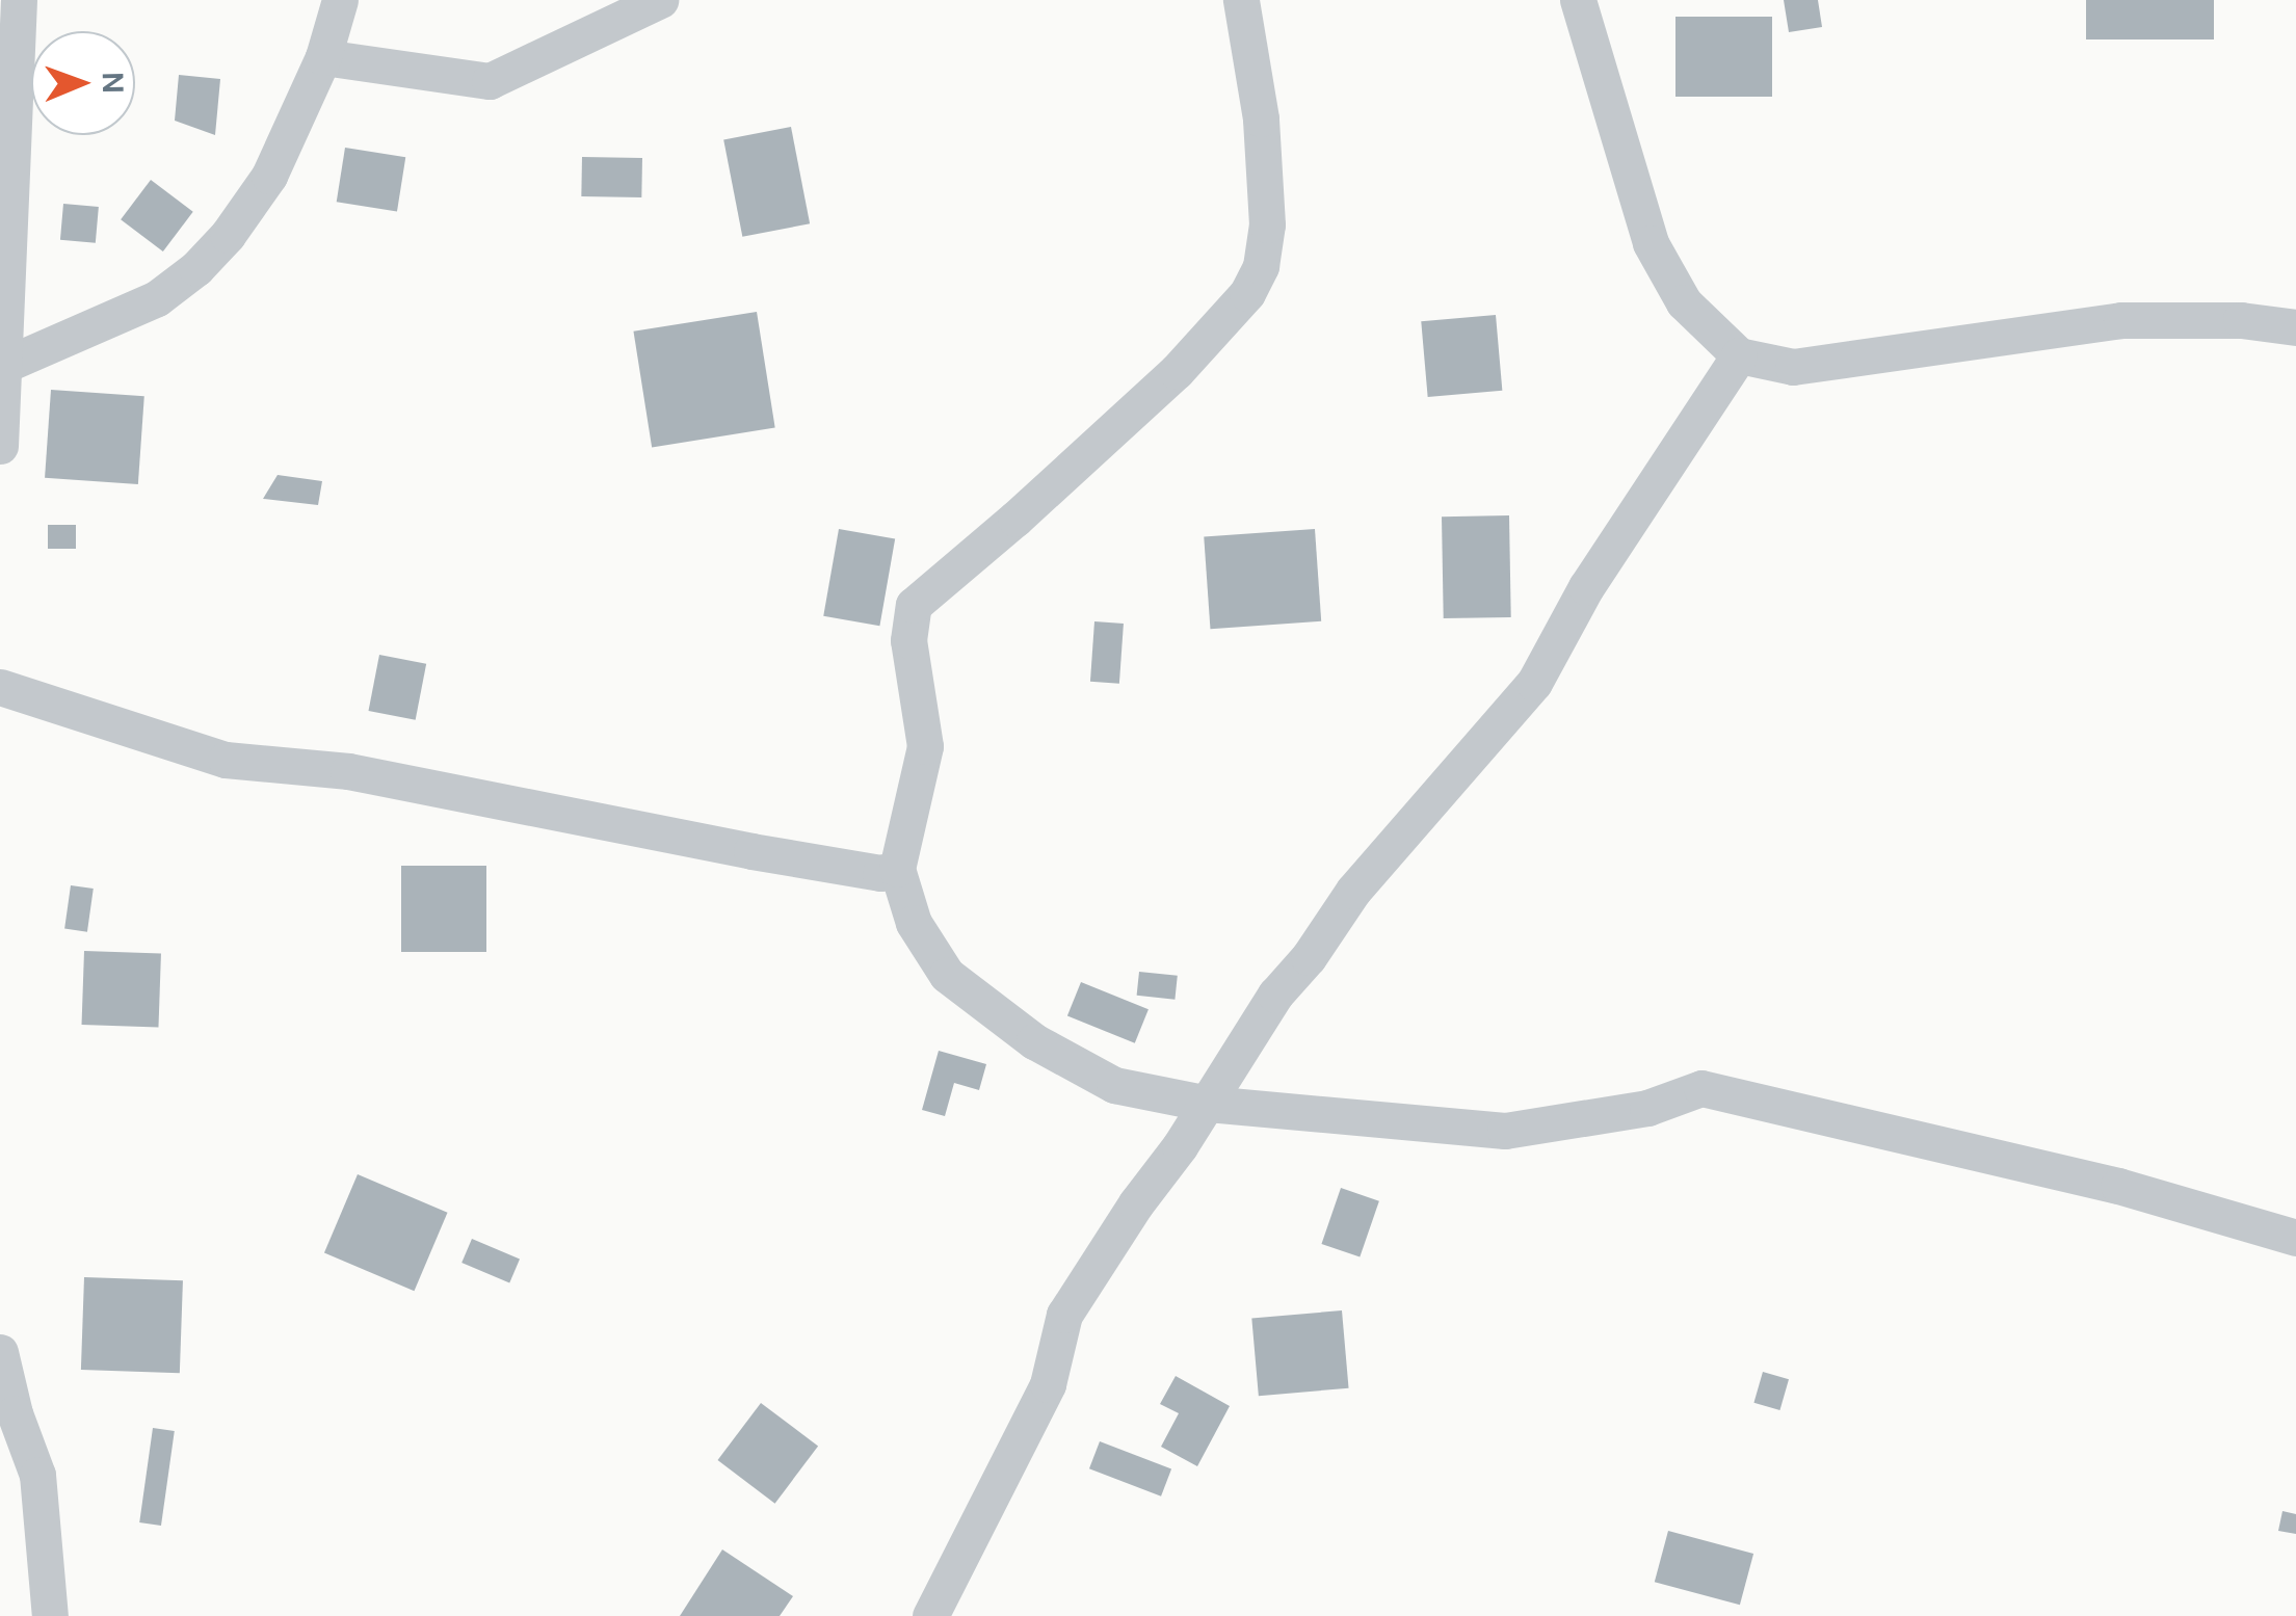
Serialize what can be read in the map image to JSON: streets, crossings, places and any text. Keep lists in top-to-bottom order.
{
  "north": "right"
}
